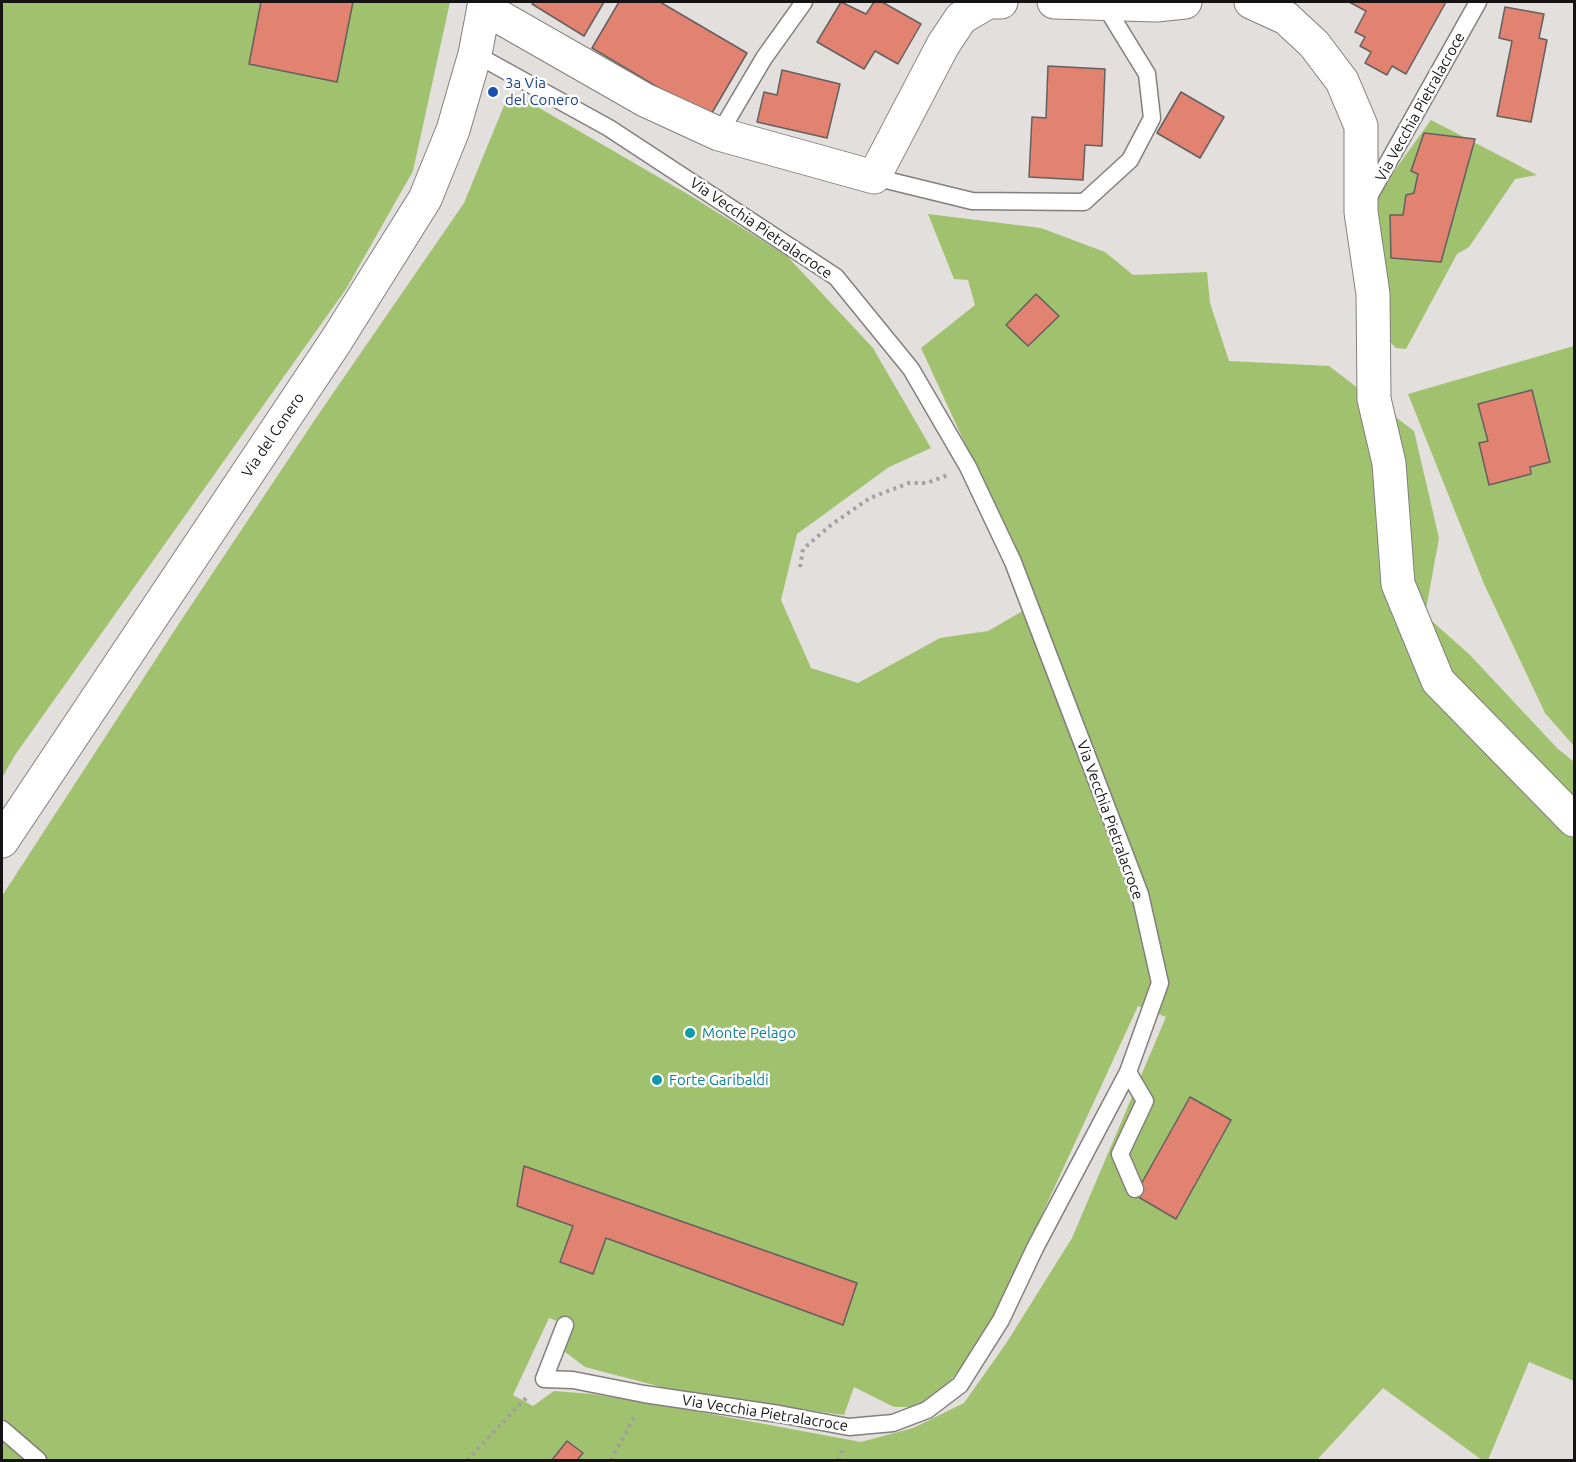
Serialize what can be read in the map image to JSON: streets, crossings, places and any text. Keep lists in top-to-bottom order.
{
  "streets": {
    "street": ["Via Vecchia Pietralacroce", "Via del Conero"]
  },
  "crossings": [
    ["Via Vecchia Pietralacroce", "Via del Conero"]
  ],
  "places": ["3a Via del Conero", "Monte Pelago", "Forte Garibaldi"]
}
